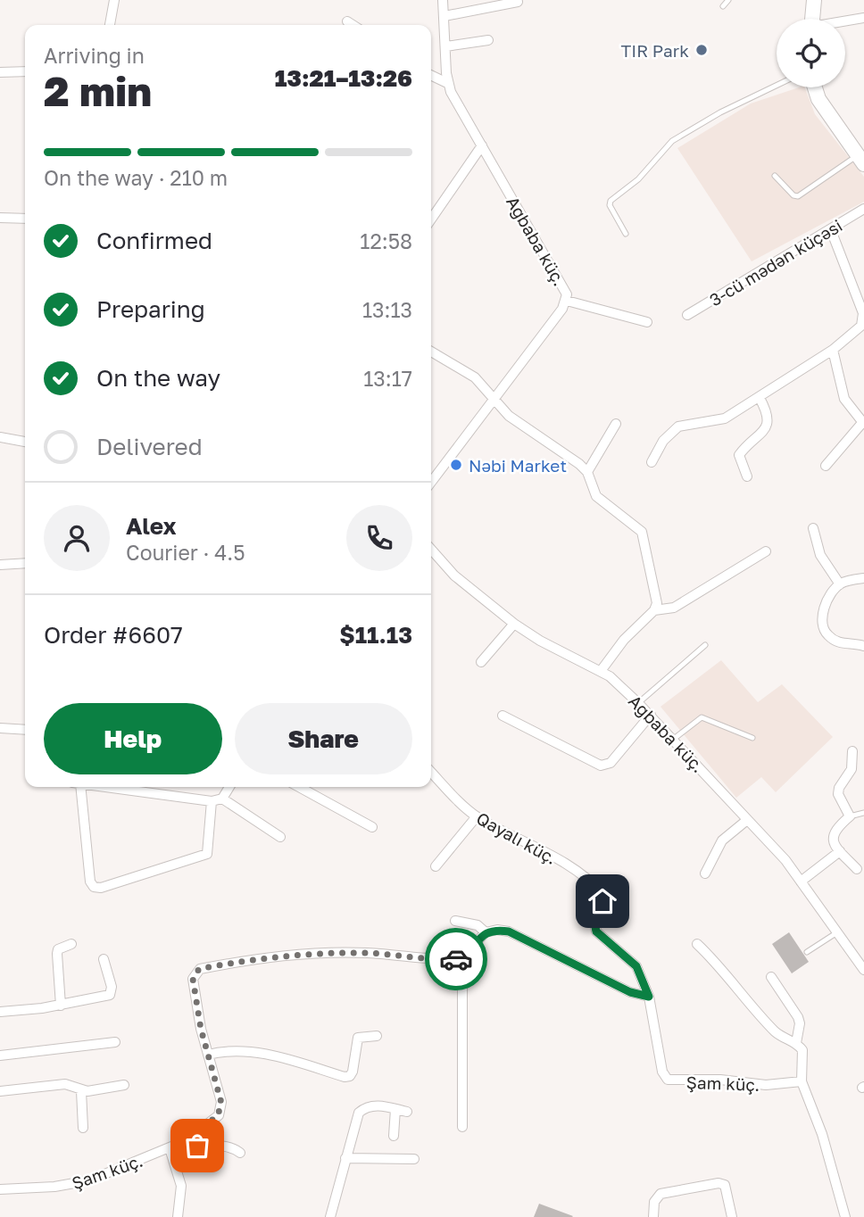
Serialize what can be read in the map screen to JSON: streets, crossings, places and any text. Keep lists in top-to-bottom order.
{
  "streets": {
    "street": [
      "Ağbaba küç.",
      "3-cü mədən küçəsi",
      "Qayalı küç.",
      "Şam küç."
    ]
  },
  "crossings": [
    ["Qayalı küç.", "Şam küç."]
  ],
  "places": ["TIR Park", "Nəbi Market"],
  "page": {
    "heading": ["2 min", "Arriving in", "13:21–13:26"],
    "panel": [
      "Alex",
      "Courier · 4.5",
      "Order #6607",
      "$11.13"
    ],
    "bar": "On the way · 210 m",
    "list": [
      ["Confirmed", "12:58"],
      ["Preparing", "13:13"],
      ["On the way", "13:17"],
      "Delivered"
    ],
    "buttons": ["Help", "Share"]
  }
}
